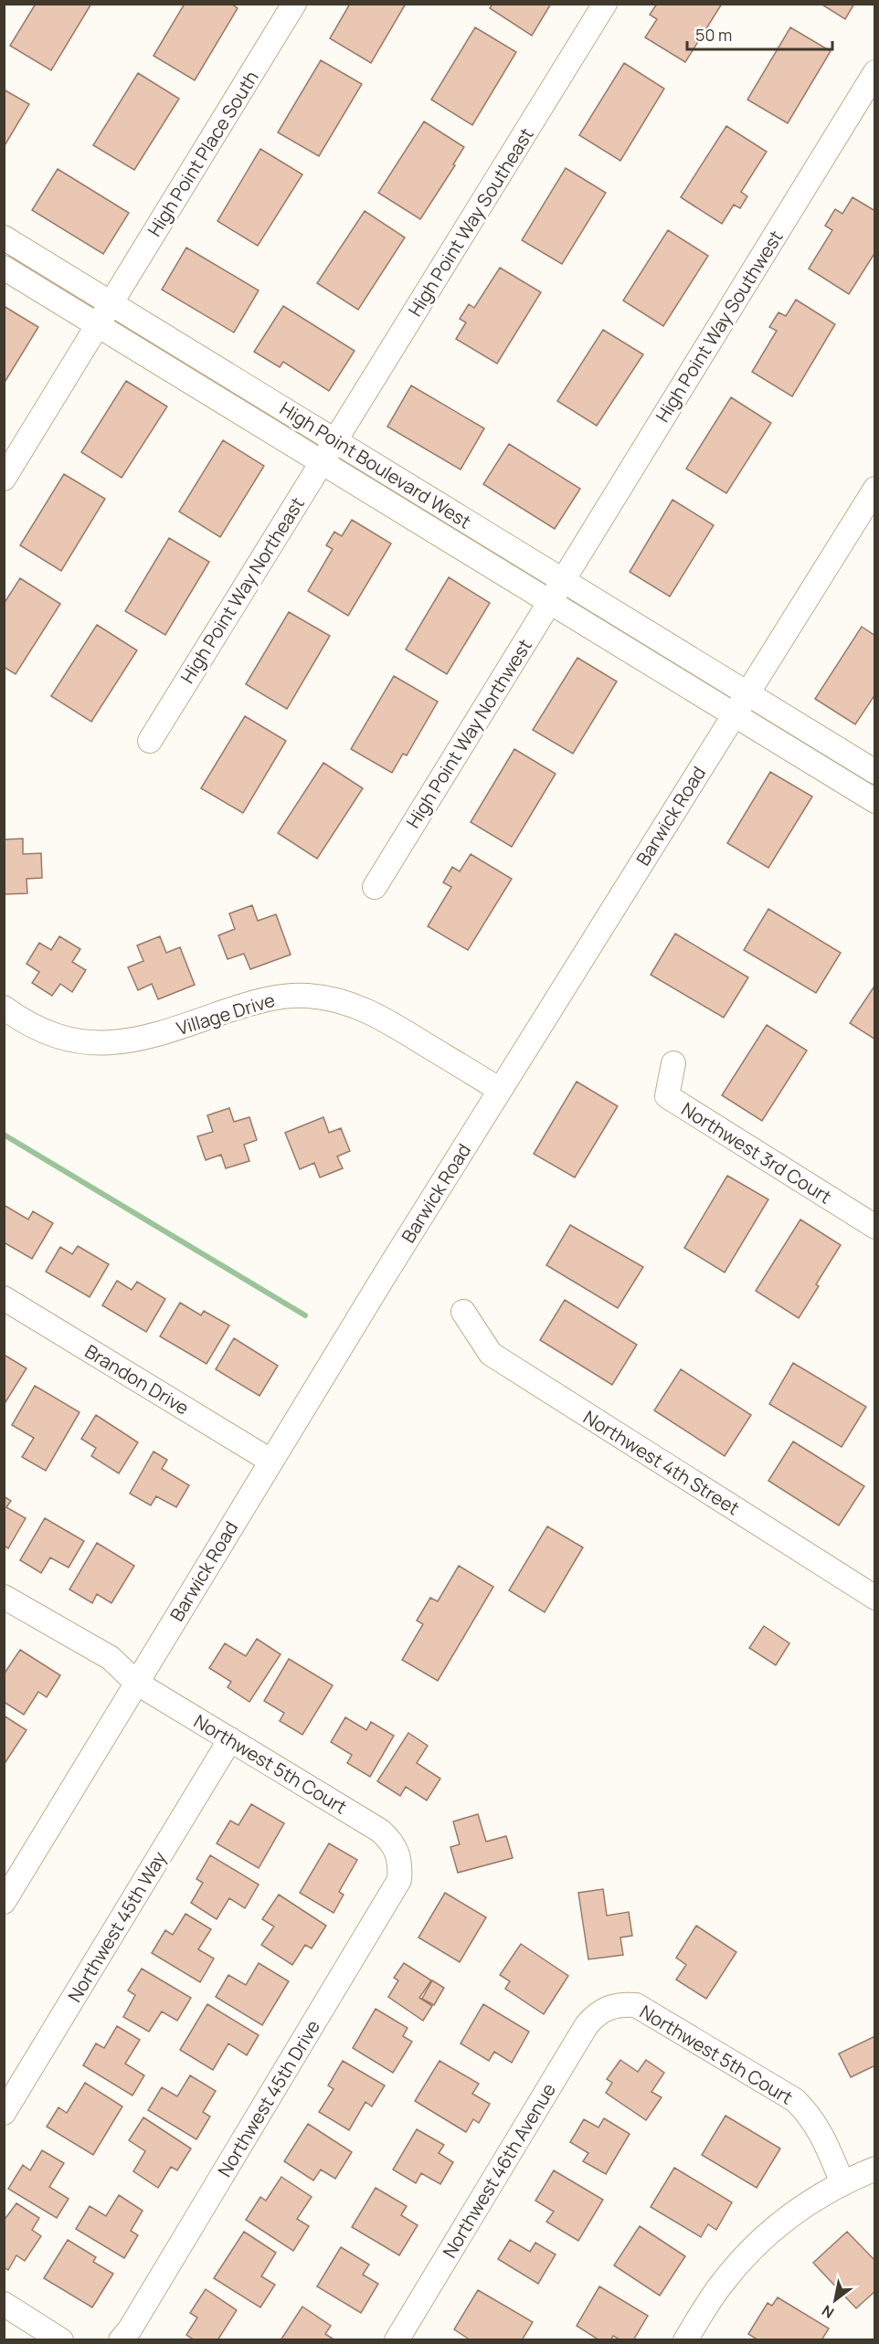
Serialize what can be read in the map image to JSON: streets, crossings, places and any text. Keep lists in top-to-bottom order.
{
  "streets": {
    "street": [
      "High Point Place South",
      "High Point Way Southeast",
      "High Point Way Southwest",
      "High Point Boulevard West",
      "High Point Way Northeast",
      "High Point Way Northwest",
      "Barwick Road",
      "Village Drive",
      "Northwest 3rd Court",
      "Brandon Drive",
      "Northwest 4th Street",
      "Northwest 5th Court",
      "Northwest 45th Way",
      "Northwest 45th Drive",
      "Northwest 46th Avenue"
    ]
  },
  "crossings": [
    ["High Point Place South", "High Point Boulevard West"],
    ["High Point Way Southeast", "High Point Boulevard West"],
    ["High Point Way Southeast", "High Point Way Northeast"],
    ["High Point Way Southwest", "High Point Boulevard West"],
    ["High Point Way Southwest", "High Point Way Northwest"],
    ["High Point Boulevard West", "High Point Way Northeast"],
    ["High Point Boulevard West", "High Point Way Northwest"],
    ["High Point Boulevard West", "Barwick Road"],
    ["Barwick Road", "Village Drive"],
    ["Barwick Road", "Brandon Drive"],
    ["Barwick Road", "Northwest 5th Court"],
    ["Northwest 5th Court", "Northwest 45th Way"],
    ["Northwest 5th Court", "Northwest 45th Drive"],
    ["Northwest 5th Court", "Northwest 46th Avenue"]
  ],
  "scale_bar": "50 m",
  "north": "bottom left"
}
